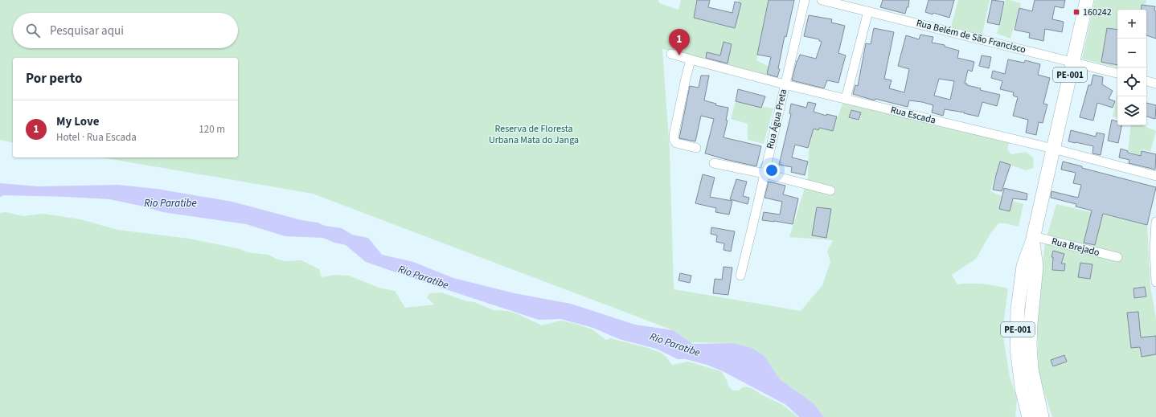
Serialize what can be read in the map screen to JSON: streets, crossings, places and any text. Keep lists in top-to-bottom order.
{
  "streets": {
    "main road": ["PE-001"],
    "street": [
      "Rua Belém de São Francisco",
      "Rua Escada",
      "Rua Água Preta",
      "Rua Brejado"
    ]
  },
  "crossings": [
    ["Rua Belém de São Francisco", "PE-001"],
    ["PE-001", "Rua Escada"],
    ["PE-001", "Rua Brejado"],
    ["Rua Escada", "Rua Água Preta"]
  ],
  "water": ["Rio Paratibe"],
  "parks": ["Reserva de Floresta Urbana Mata do Janga"],
  "places": {
    "transit": ["160242"]
  },
  "page": {
    "map_buttons": ["+", "−"],
    "search": "Pesquisar aqui",
    "pins": "1",
    "heading": "Por perto",
    "list": [
      {
        "mark": "1",
        "name": "My Love",
        "note": "Hotel · Rua Escada",
        "value": "120 m"
      }
    ]
  }
}
